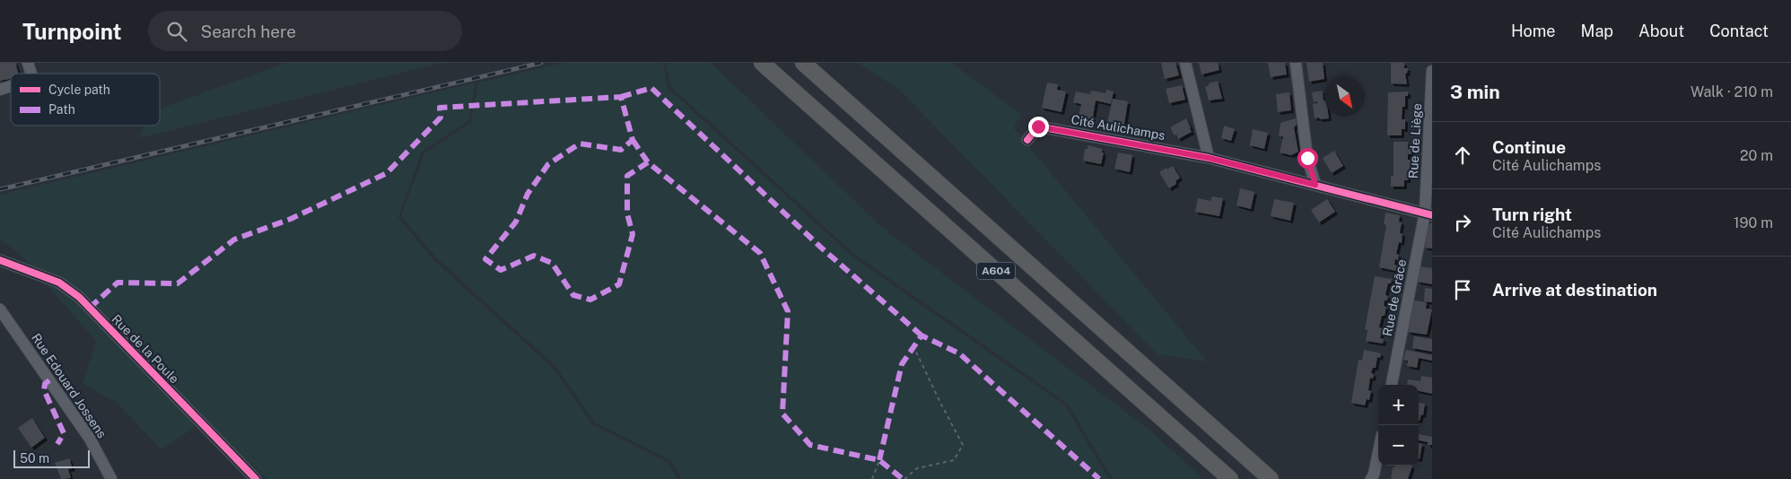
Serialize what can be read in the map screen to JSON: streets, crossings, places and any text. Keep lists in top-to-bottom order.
{
  "streets": {
    "highway": ["A604"],
    "street": [
      "Cité Aulichamps",
      "Rue de Liège",
      "Rue de Grâce",
      "Rue de la Poule",
      "Rue Edouard Jossens"
    ]
  },
  "crossings": [
    ["Cité Aulichamps", "Rue de Liège"],
    ["Cité Aulichamps", "Rue de Grâce"],
    ["Rue de Liège", "Rue de Grâce"]
  ],
  "legend": ["Cycle path", "Path"],
  "scale_bar": "50 m",
  "north": "bottom right",
  "page": {
    "header": "Turnpoint",
    "search": "Search here",
    "nav": [
      "Home",
      "Map",
      "About",
      "Contact"
    ],
    "heading": ["3 min", "Walk · 210 m"],
    "list": [
      ["Continue", "Cité Aulichamps", "20 m"],
      ["Turn right", "Cité Aulichamps", "190 m"],
      "Arrive at destination"
    ],
    "map_buttons": ["+", "−"],
    "scale": "50 m"
  }
}
